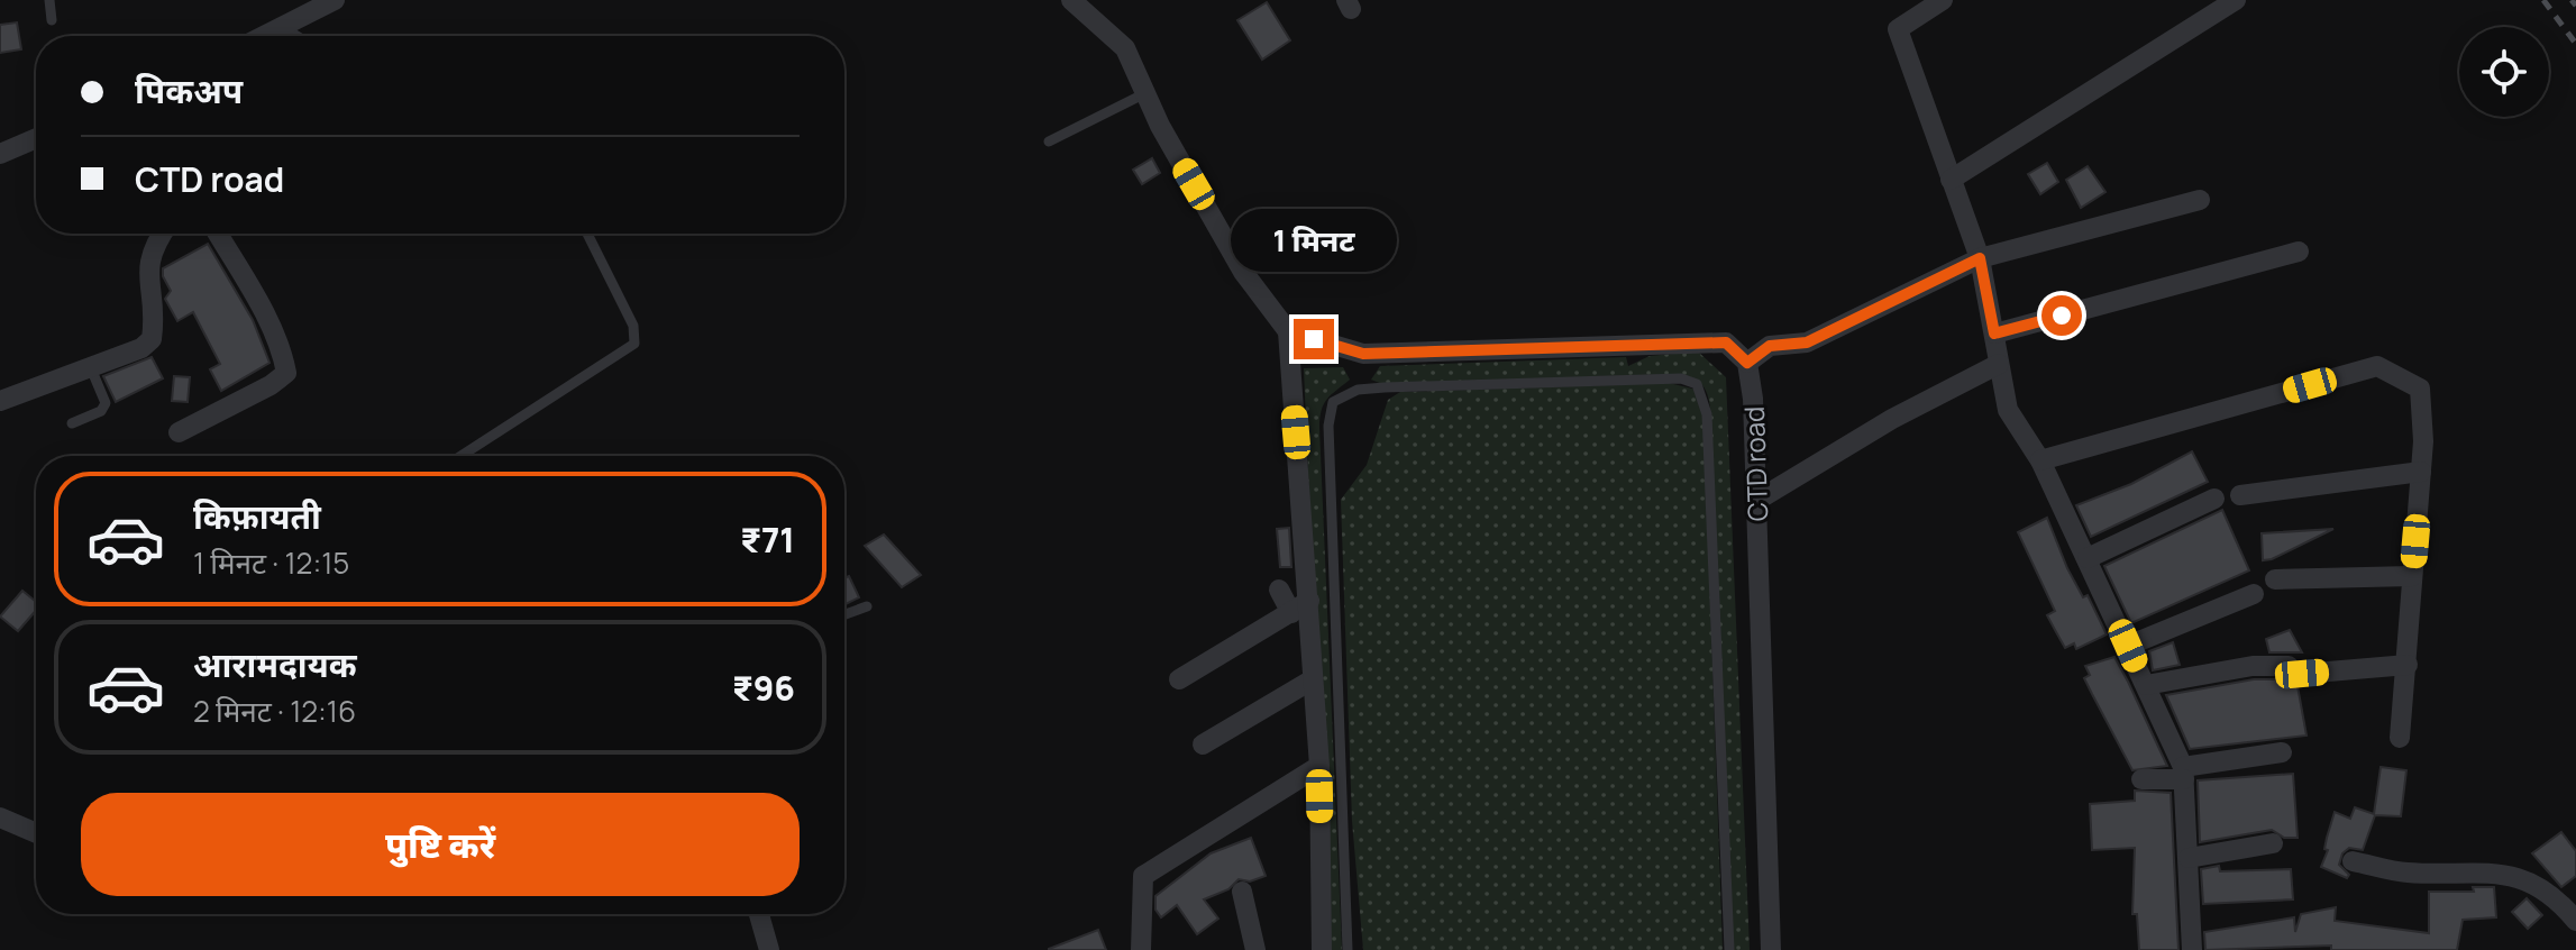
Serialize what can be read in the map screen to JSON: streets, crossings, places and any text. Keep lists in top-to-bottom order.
{
  "streets": {
    "street": ["CTD road"]
  },
  "page": {
    "banner": ["पिकअप", "CTD road"],
    "bubble": "1 मिनट",
    "list": [
      {
        "name": "किफ़ायती",
        "note": "1 मिनट · 12:15",
        "value": "₹71"
      },
      {
        "name": "आरामदायक",
        "note": "2 मिनट · 12:16",
        "value": "₹96"
      }
    ],
    "buttons": "पुष्टि करें"
  }
}
